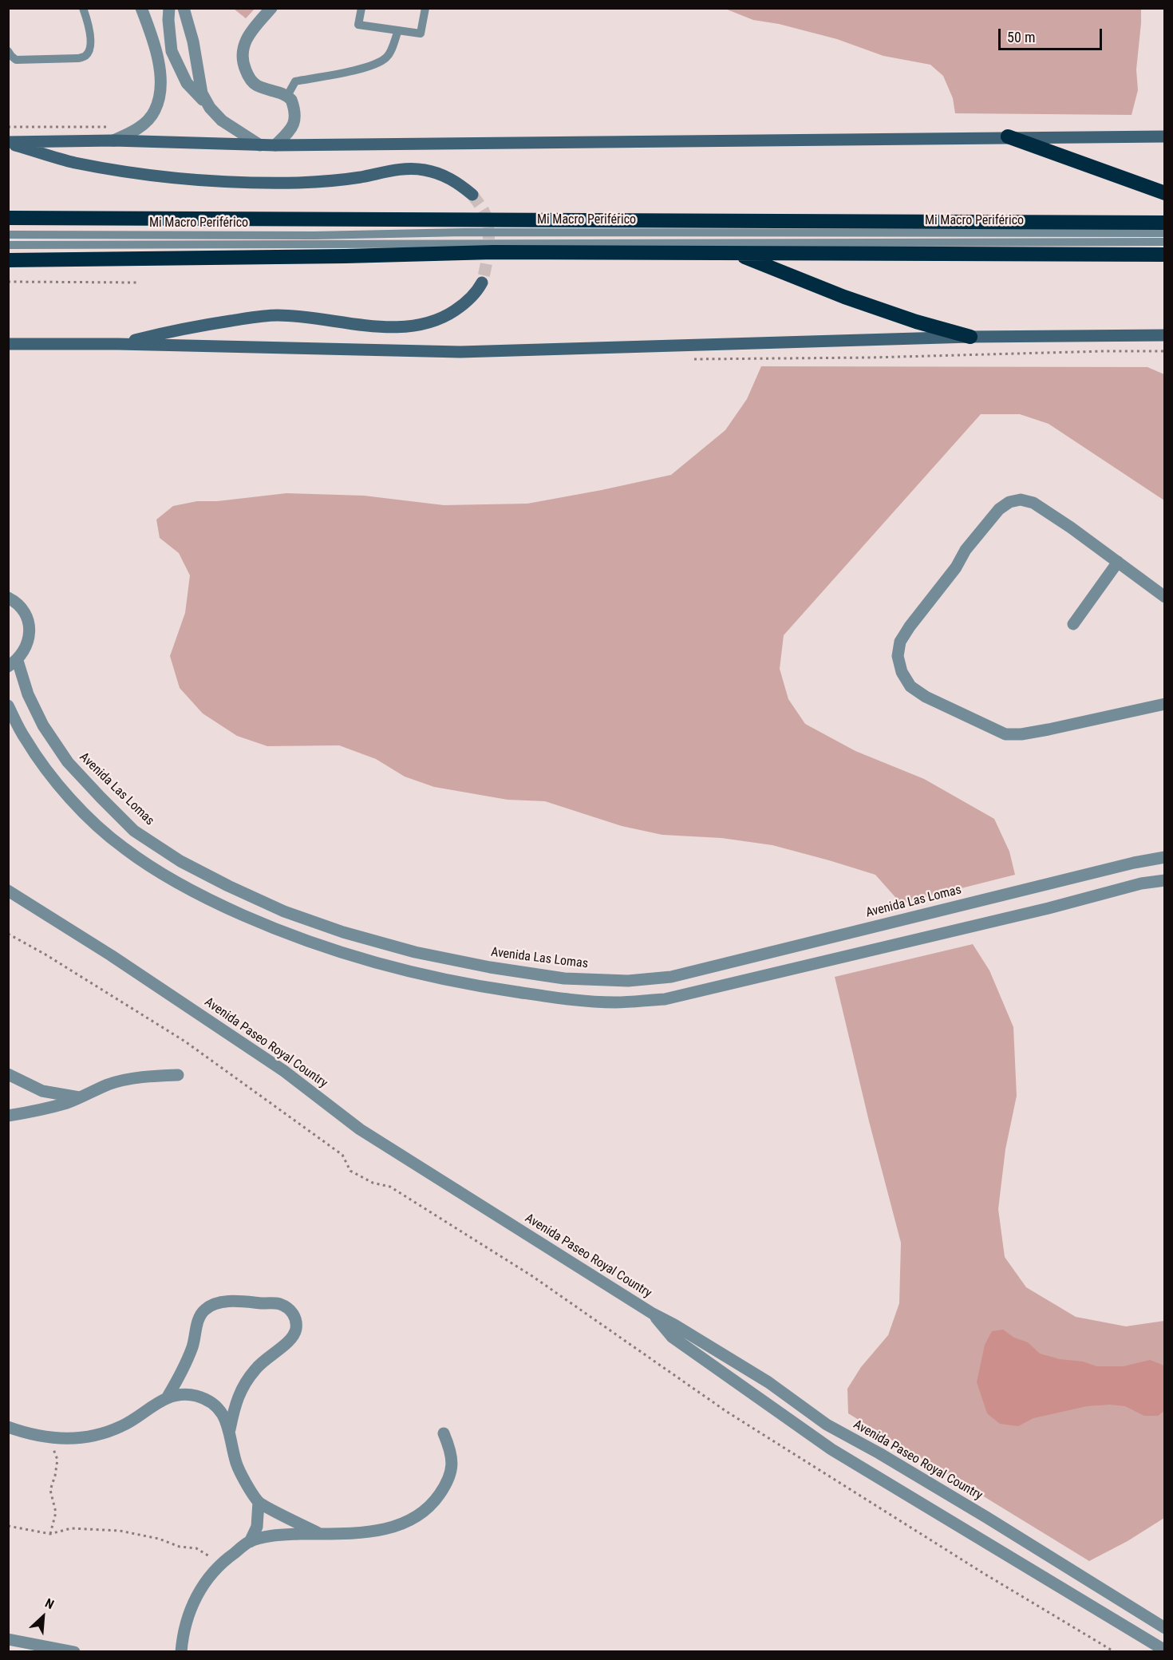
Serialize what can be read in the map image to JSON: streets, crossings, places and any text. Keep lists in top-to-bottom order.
{
  "streets": {
    "street": ["Avenida Las Lomas", "Avenida Paseo Royal Country"],
    "lane": ["Mi Macro Periférico"]
  },
  "scale_bar": "50 m",
  "north": "top right"
}
